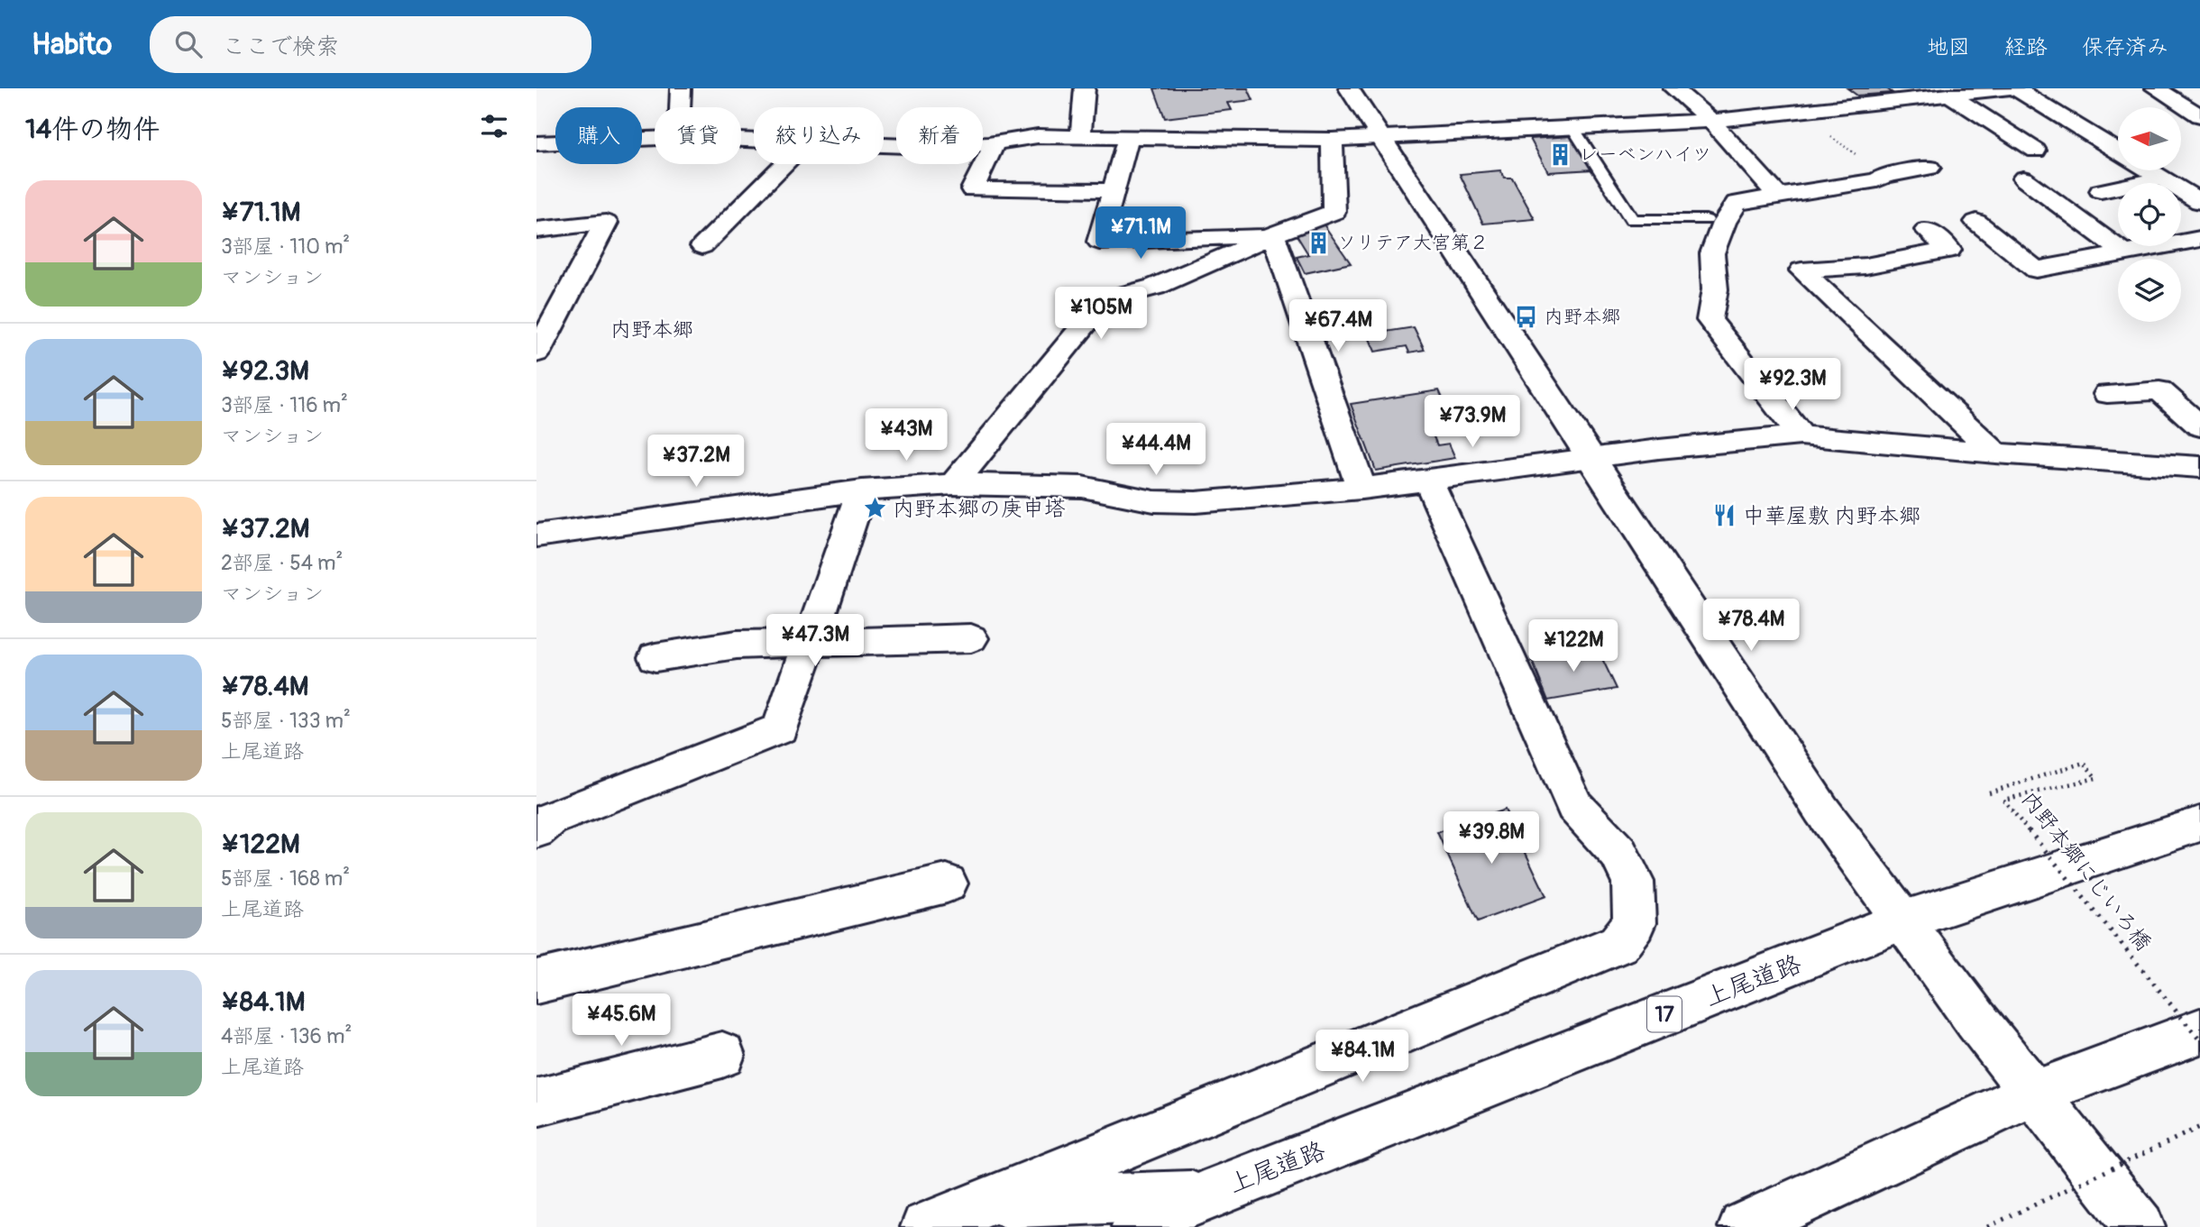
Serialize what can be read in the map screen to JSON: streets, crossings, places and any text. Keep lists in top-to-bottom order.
{
  "streets": {
    "main road": ["上尾道路", "17"],
    "path": ["内野本郷にじいろ橋"]
  },
  "districts": ["内野本郷"],
  "places": {
    "building": ["レーベンハイツ", "ソリテア大宮第２"],
    "bus stop": ["内野本郷"],
    "place": ["内野本郷の庚申塔"],
    "restaurant": ["中華屋敷 内野本郷"]
  },
  "north": "left",
  "page": {
    "header": "Habito",
    "search": "ここで検索",
    "nav": ["地図", "経路", "保存済み"],
    "heading": "14件の物件",
    "chip": [
      "購入",
      "賃貸",
      "絞り込み",
      "新着"
    ],
    "list": [
      {
        "name": "¥71.1M",
        "note": "3部屋 · 110 m² · マンション"
      },
      {
        "name": "¥92.3M",
        "note": "3部屋 · 116 m² · マンション"
      },
      {
        "name": "¥37.2M",
        "note": "2部屋 · 54 m² · マンション"
      },
      {
        "name": "¥78.4M",
        "note": "5部屋 · 133 m² · 上尾道路"
      },
      {
        "name": "¥122M",
        "note": "5部屋 · 168 m² · 上尾道路"
      },
      {
        "name": "¥84.1M",
        "note": "4部屋 · 136 m² · 上尾道路"
      }
    ],
    "price": [
      "¥71.1M",
      "¥105M",
      "¥67.4M",
      "¥92.3M",
      "¥73.9M",
      "¥43M",
      "¥44.4M",
      "¥37.2M",
      "¥78.4M",
      "¥47.3M",
      "¥122M",
      "¥39.8M",
      "¥45.6M",
      "¥84.1M"
    ]
  }
}
